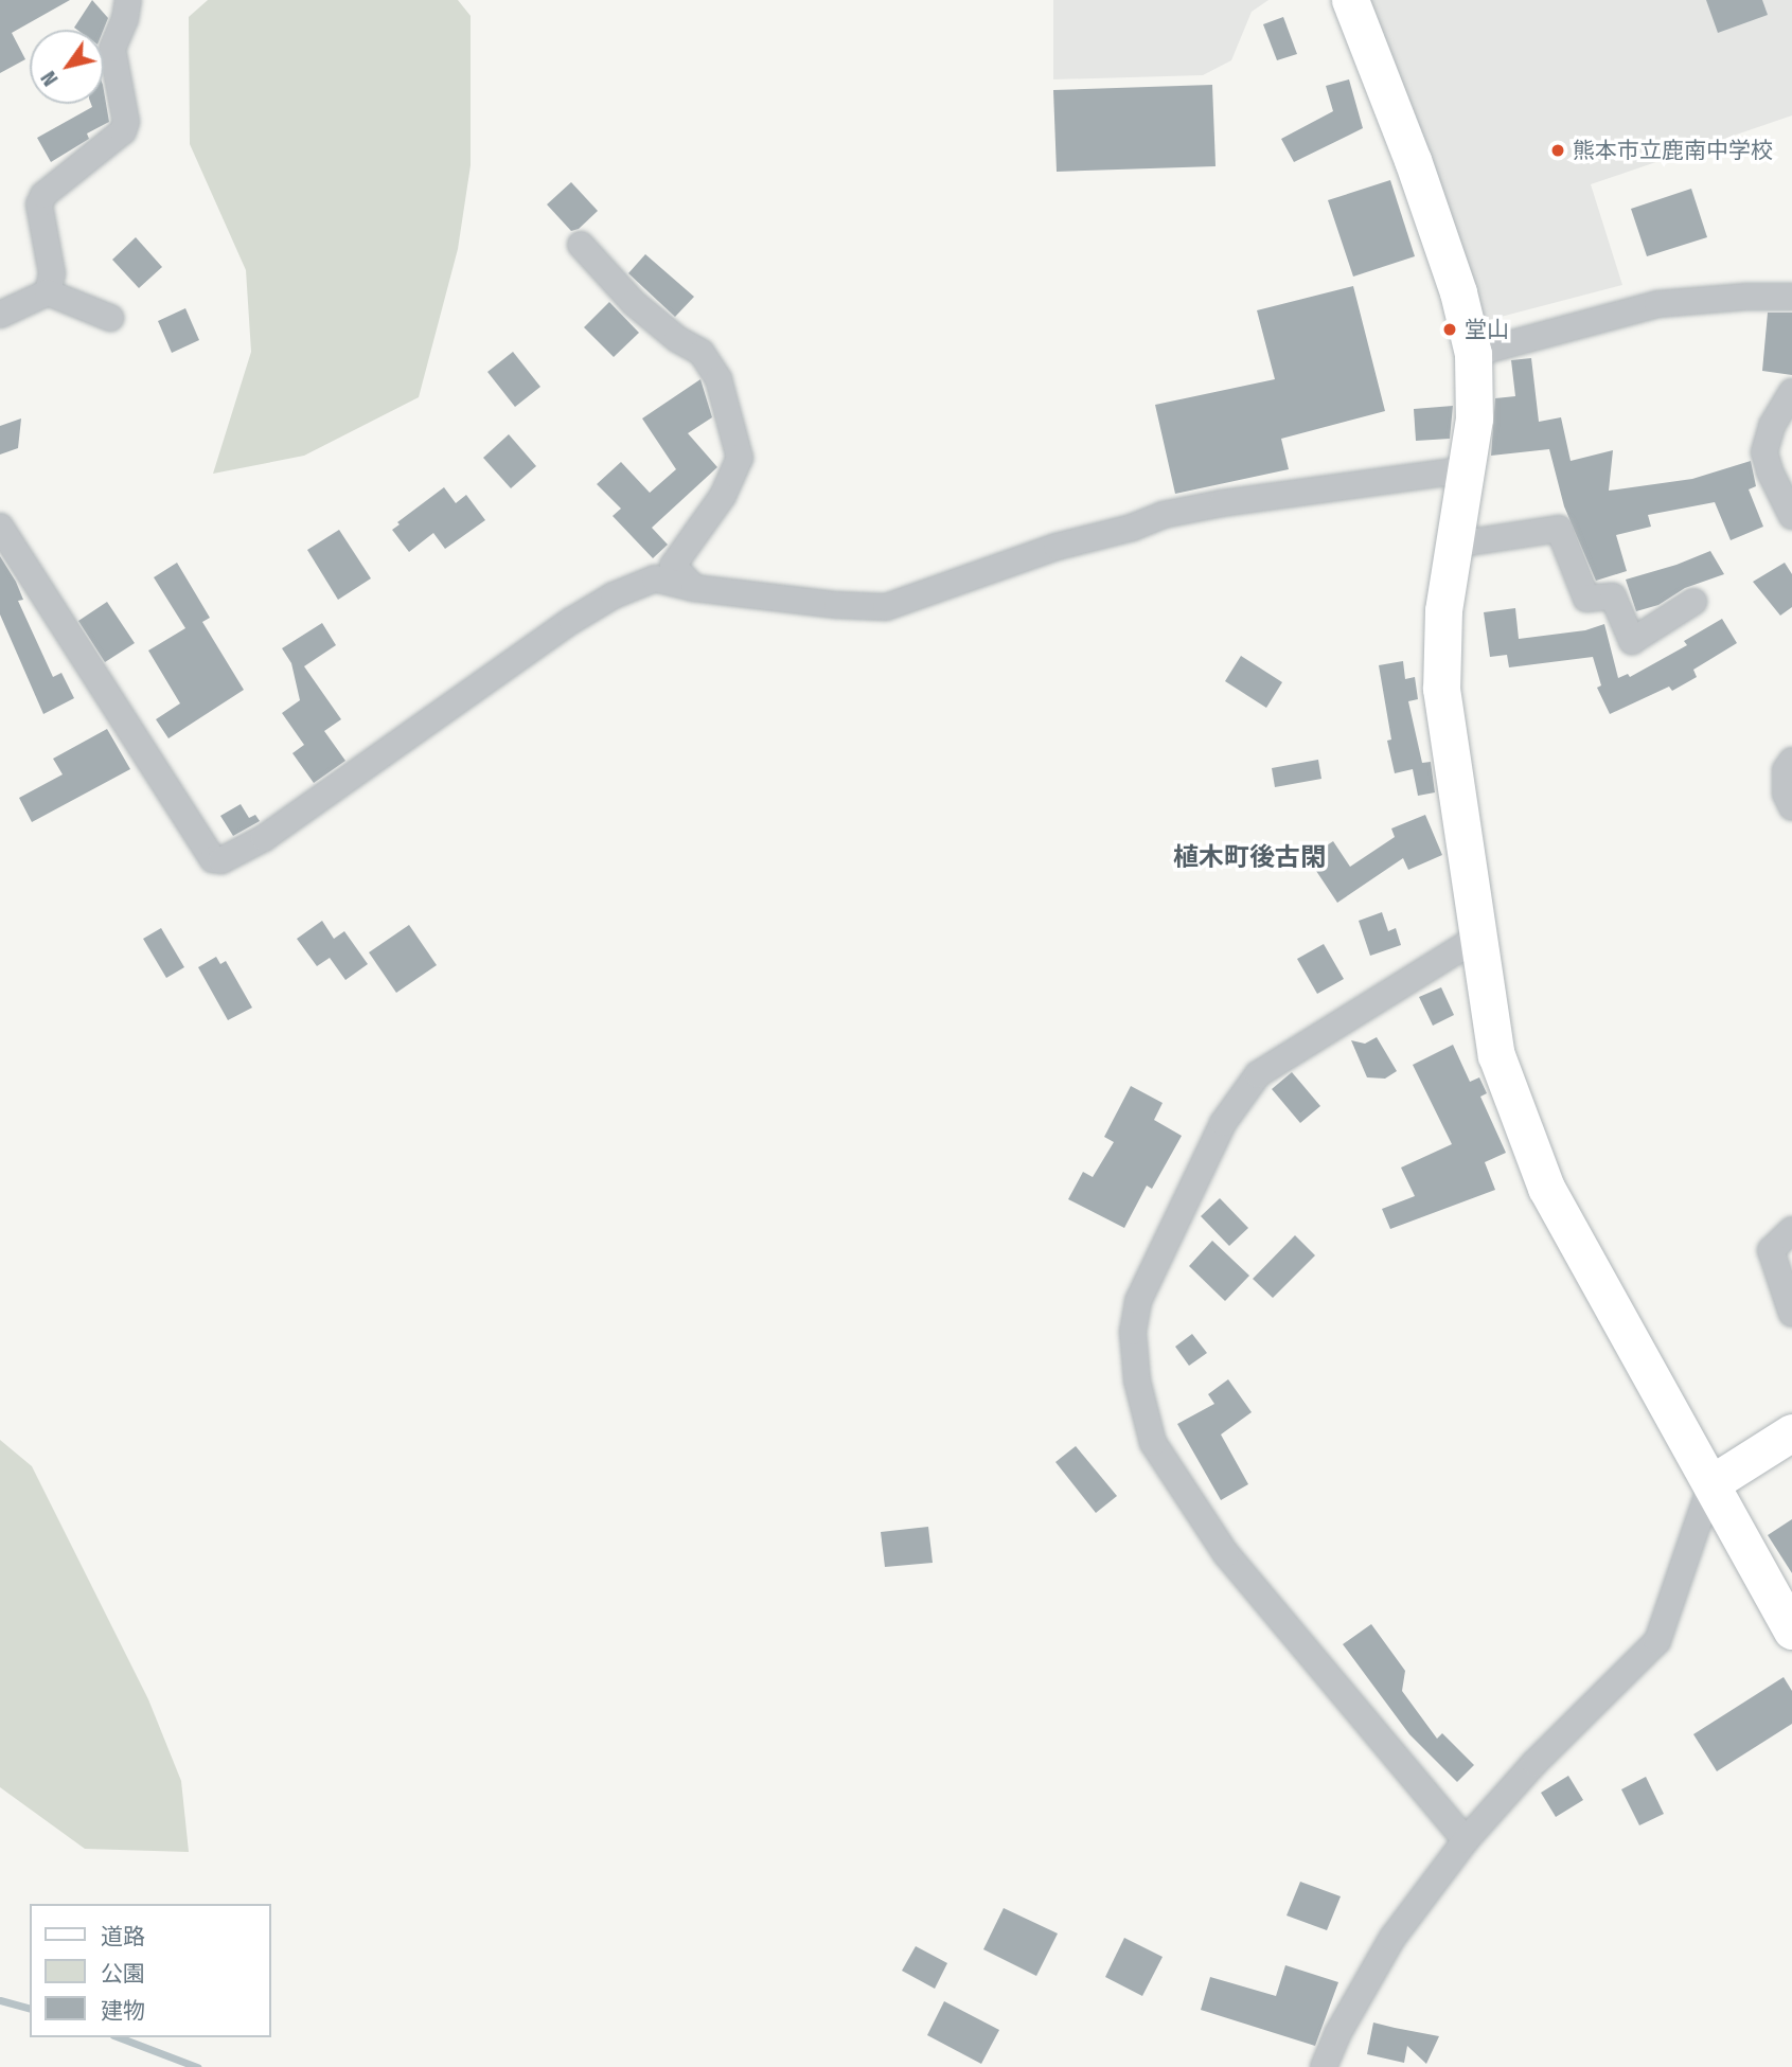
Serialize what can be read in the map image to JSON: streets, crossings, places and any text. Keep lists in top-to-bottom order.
{
  "districts": ["植木町後古閑"],
  "places": ["熊本市立鹿南中学校", "堂山"],
  "legend": ["道路", "公園", "建物"],
  "north": "bottom left"
}
